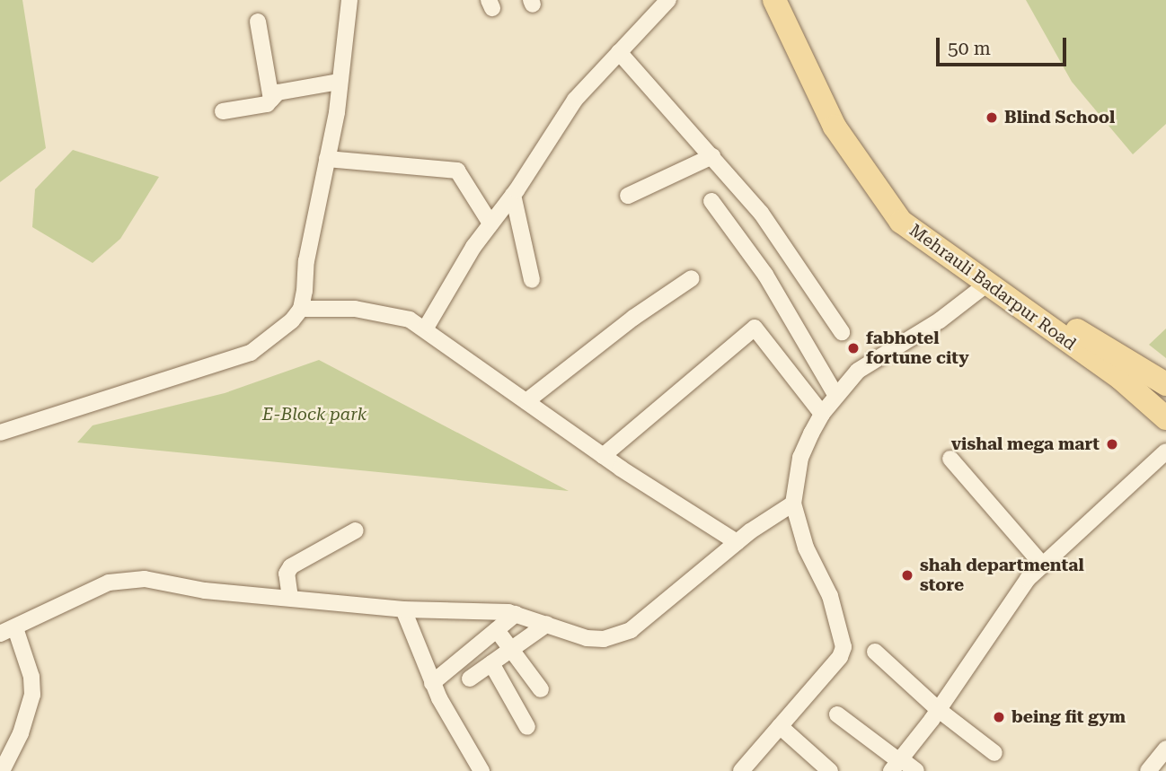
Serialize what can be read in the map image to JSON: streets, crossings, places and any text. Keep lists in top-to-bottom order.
{
  "streets": {
    "main road": ["Mehrauli Badarpur Road"]
  },
  "parks": ["E-Block park"],
  "places": [
    "Blind School",
    "fabhotel fortune city",
    "vishal mega mart",
    "shah departmental store",
    "being fit gym"
  ],
  "scale_bar": "50 m"
}
